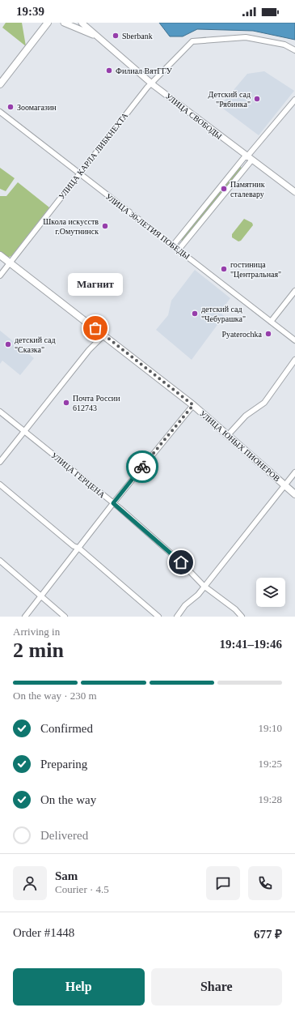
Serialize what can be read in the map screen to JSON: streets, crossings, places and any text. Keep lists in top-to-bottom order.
{
  "streets": {
    "main road": ["УЛИЦА ЮНЫХ ПИОНЕРОВ"],
    "street": [
      "УЛИЦА СВОБОДЫ",
      "УЛИЦА КАРЛА ЛИБКНЕХТА",
      "УЛИЦА 30-ЛЕТИЯ ПОБЕДЫ",
      "УЛИЦА ГЕРЦЕНА"
    ]
  },
  "crossings": [
    ["УЛИЦА СВОБОДЫ", "УЛИЦА КАРЛА ЛИБКНЕХТА"],
    ["УЛИЦА КАРЛА ЛИБКНЕХТА", "УЛИЦА 30-ЛЕТИЯ ПОБЕДЫ"],
    ["УЛИЦА КАРЛА ЛИБКНЕХТА", "УЛИЦА ЮНЫХ ПИОНЕРОВ"]
  ],
  "places": [
    "Sberbank",
    "Филиал ВятГГУ",
    "Детский сад \"Рябинка\"",
    "Зоомагазин",
    "Памятник сталевару",
    "Школа искусств г.Омутнинск",
    "гостиница \"Центральная\"",
    "детский сад \"Чебурашка\"",
    "Магнит",
    "Pyaterochka",
    "детский сад \"Сказка\"",
    "Почта России 612743"
  ],
  "page": {
    "status": "19:39",
    "bubble": "Магнит",
    "heading": ["2 min", "Arriving in", "19:41–19:46"],
    "panel": [
      "Sam",
      "Courier · 4.5",
      "Order #1448",
      "677 ₽"
    ],
    "bar": "On the way · 230 m",
    "list": [
      ["Confirmed", "19:10"],
      ["Preparing", "19:25"],
      ["On the way", "19:28"],
      "Delivered"
    ],
    "buttons": ["Help", "Share"]
  }
}
